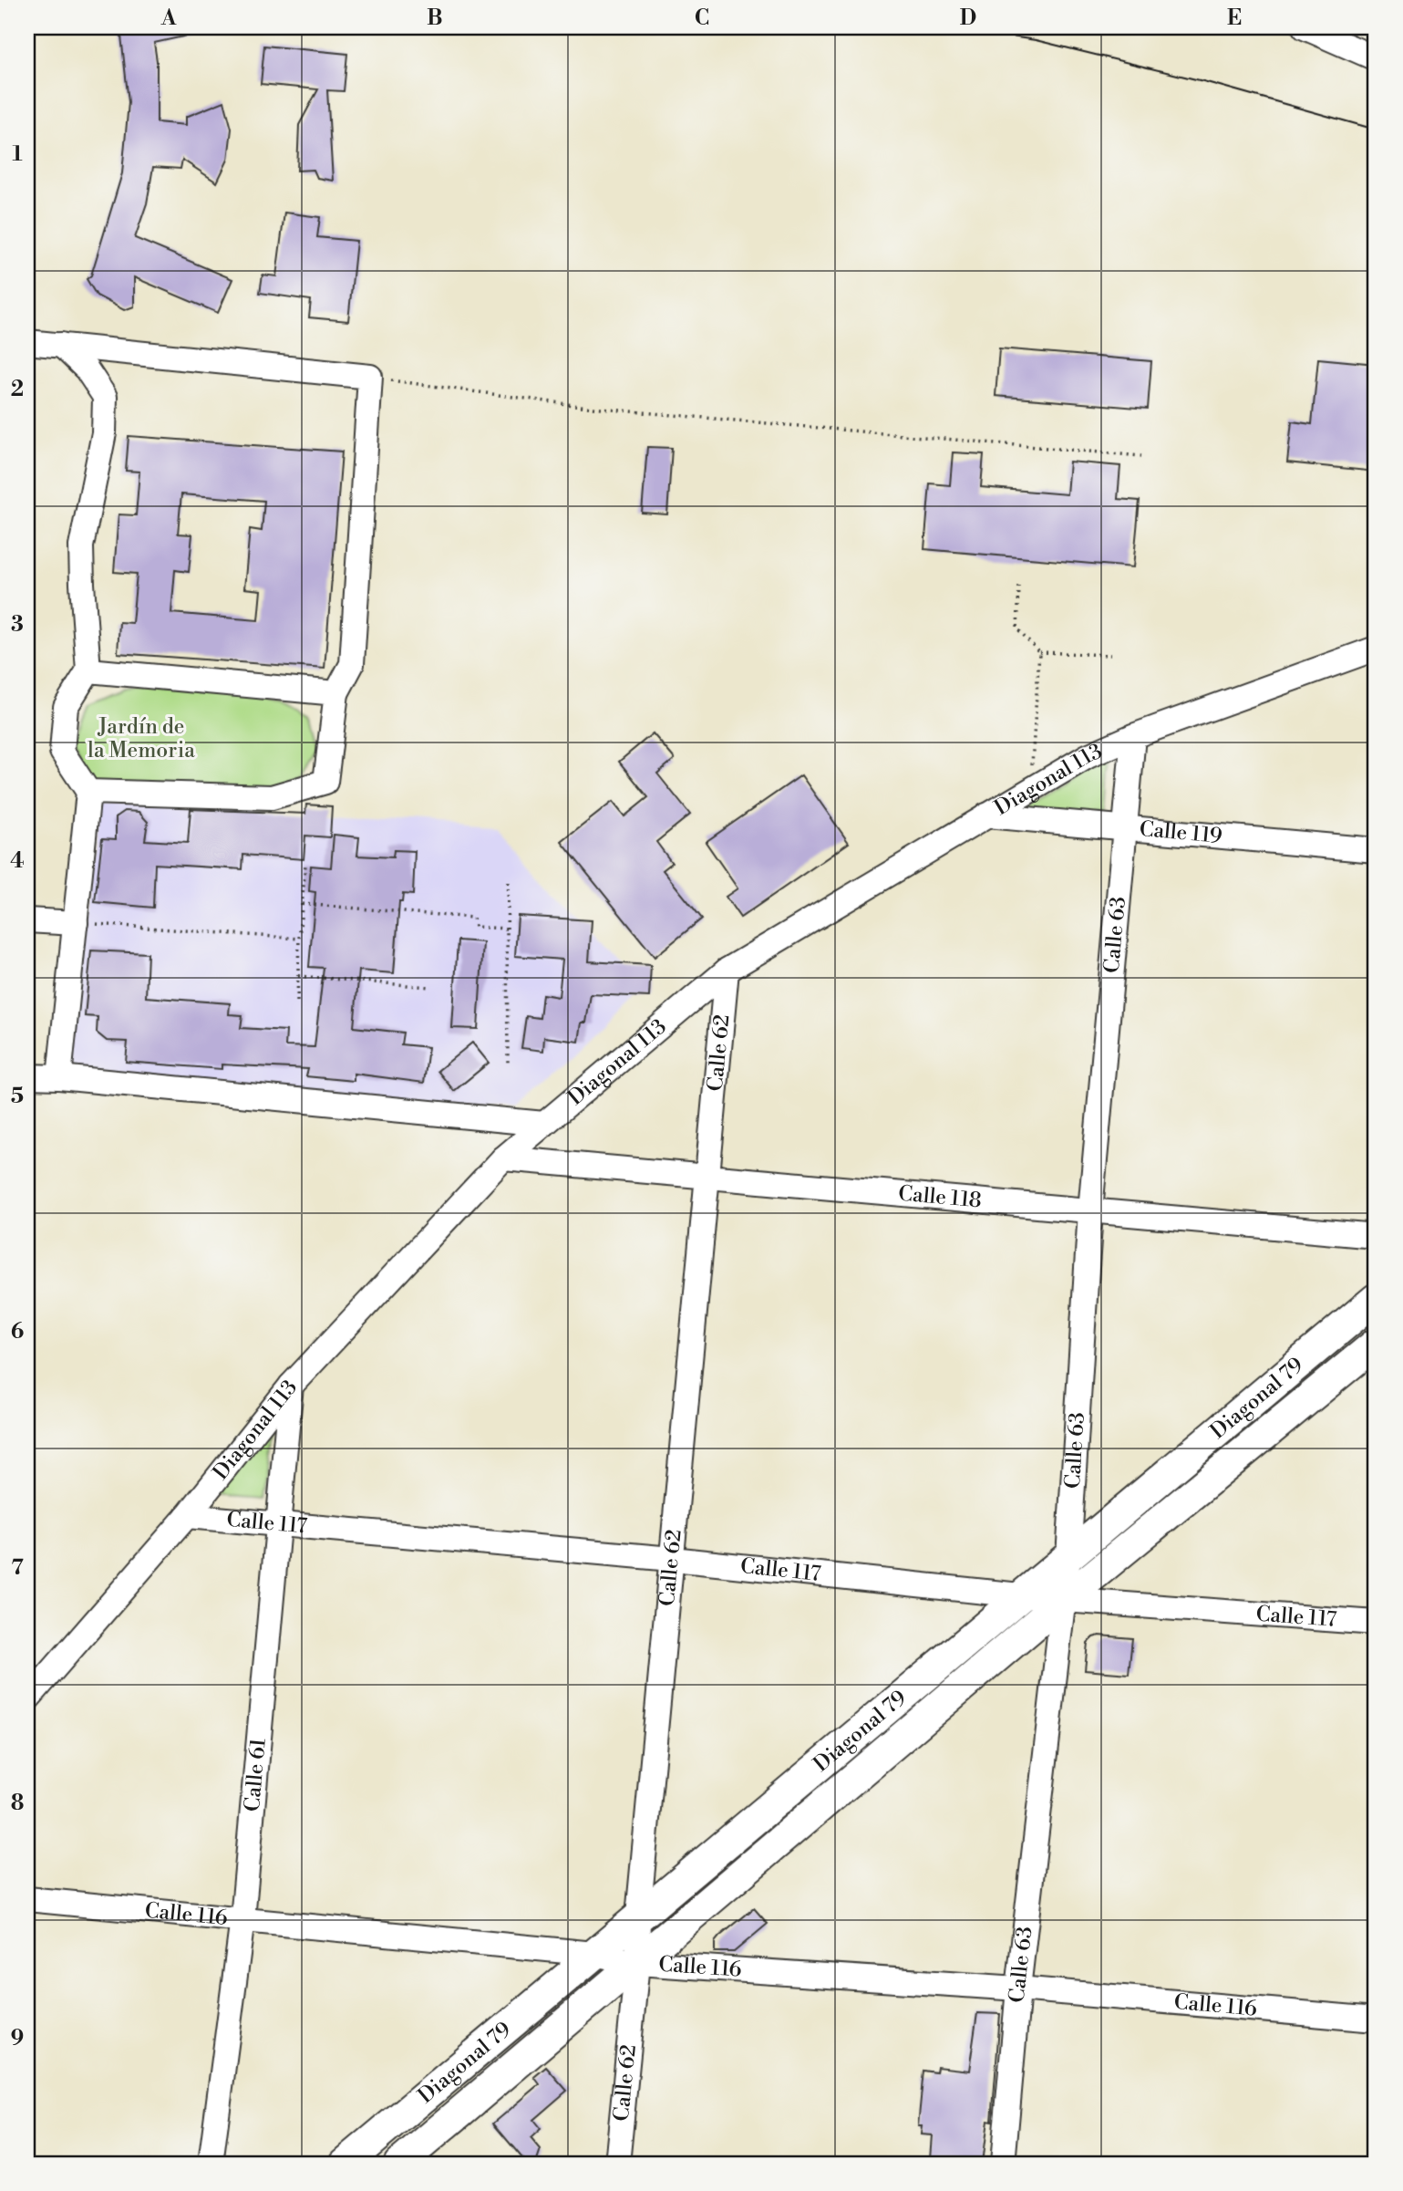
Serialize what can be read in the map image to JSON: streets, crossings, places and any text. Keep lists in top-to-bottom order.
{
  "streets": {
    "main road": ["Diagonal 79"],
    "street": [
      "Diagonal 113",
      "Calle 119",
      "Calle 63",
      "Calle 62",
      "Calle 118",
      "Calle 117",
      "Calle 61",
      "Calle 116"
    ]
  },
  "crossings": [
    ["Diagonal 113", "Calle 119"],
    ["Diagonal 113", "Calle 63"],
    ["Diagonal 113", "Calle 62"],
    ["Diagonal 113", "Calle 118"],
    ["Diagonal 113", "Calle 117"],
    ["Diagonal 113", "Calle 61"],
    ["Calle 119", "Calle 63"],
    ["Calle 63", "Calle 118"],
    ["Calle 63", "Diagonal 79"],
    ["Calle 63", "Calle 117"],
    ["Calle 63", "Calle 116"],
    ["Calle 62", "Calle 118"],
    ["Calle 62", "Diagonal 79"],
    ["Calle 62", "Calle 117"],
    ["Calle 62", "Calle 116"],
    ["Diagonal 79", "Calle 117"],
    ["Diagonal 79", "Calle 116"],
    ["Calle 117", "Calle 61"],
    ["Calle 61", "Calle 116"]
  ],
  "parks": ["Jardín de la Memoria"],
  "grid": {
    "columns": [
      "A",
      "B",
      "C",
      "D",
      "E"
    ],
    "rows": [
      "1",
      "2",
      "3",
      "4",
      "5",
      "6",
      "7",
      "8",
      "9"
    ]
  }
}
